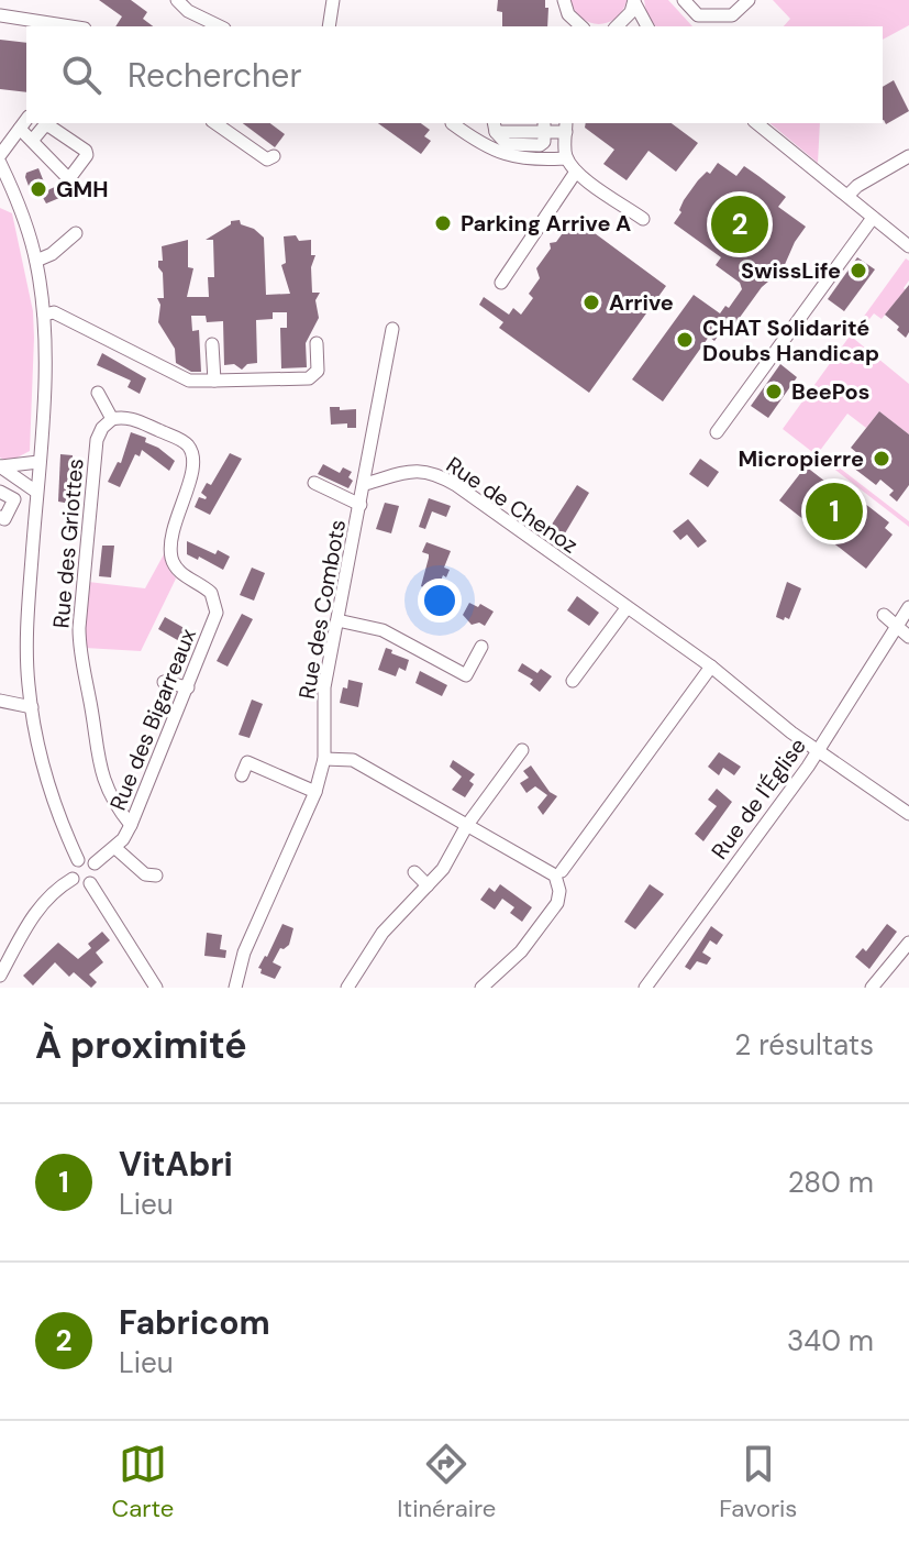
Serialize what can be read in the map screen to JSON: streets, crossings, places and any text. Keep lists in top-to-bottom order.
{
  "streets": {
    "street": [
      "Rue de Chenoz",
      "Rue des Griottes",
      "Rue des Combots",
      "Rue des Bigarreaux",
      "Rue de l'Église"
    ]
  },
  "crossings": [
    ["Rue de Chenoz", "Rue des Combots"],
    ["Rue de Chenoz", "Rue de l'Église"],
    ["Rue des Griottes", "Rue des Bigarreaux"]
  ],
  "places": [
    "GMH",
    "Parking Arrive A",
    "SwissLife",
    "Arrive",
    "CHAT Solidarité Doubs Handicap",
    "BeePos",
    "Micropierre"
  ],
  "page": {
    "search": "Rechercher",
    "pins": ["2", "1"],
    "heading": ["À proximité", "2 résultats"],
    "list": [
      {
        "mark": "1",
        "name": "VitAbri",
        "note": "Lieu",
        "value": "280 m"
      },
      {
        "mark": "2",
        "name": "Fabricom",
        "note": "Lieu",
        "value": "340 m"
      }
    ],
    "nav": ["Carte", "Itinéraire", "Favoris"]
  }
}
